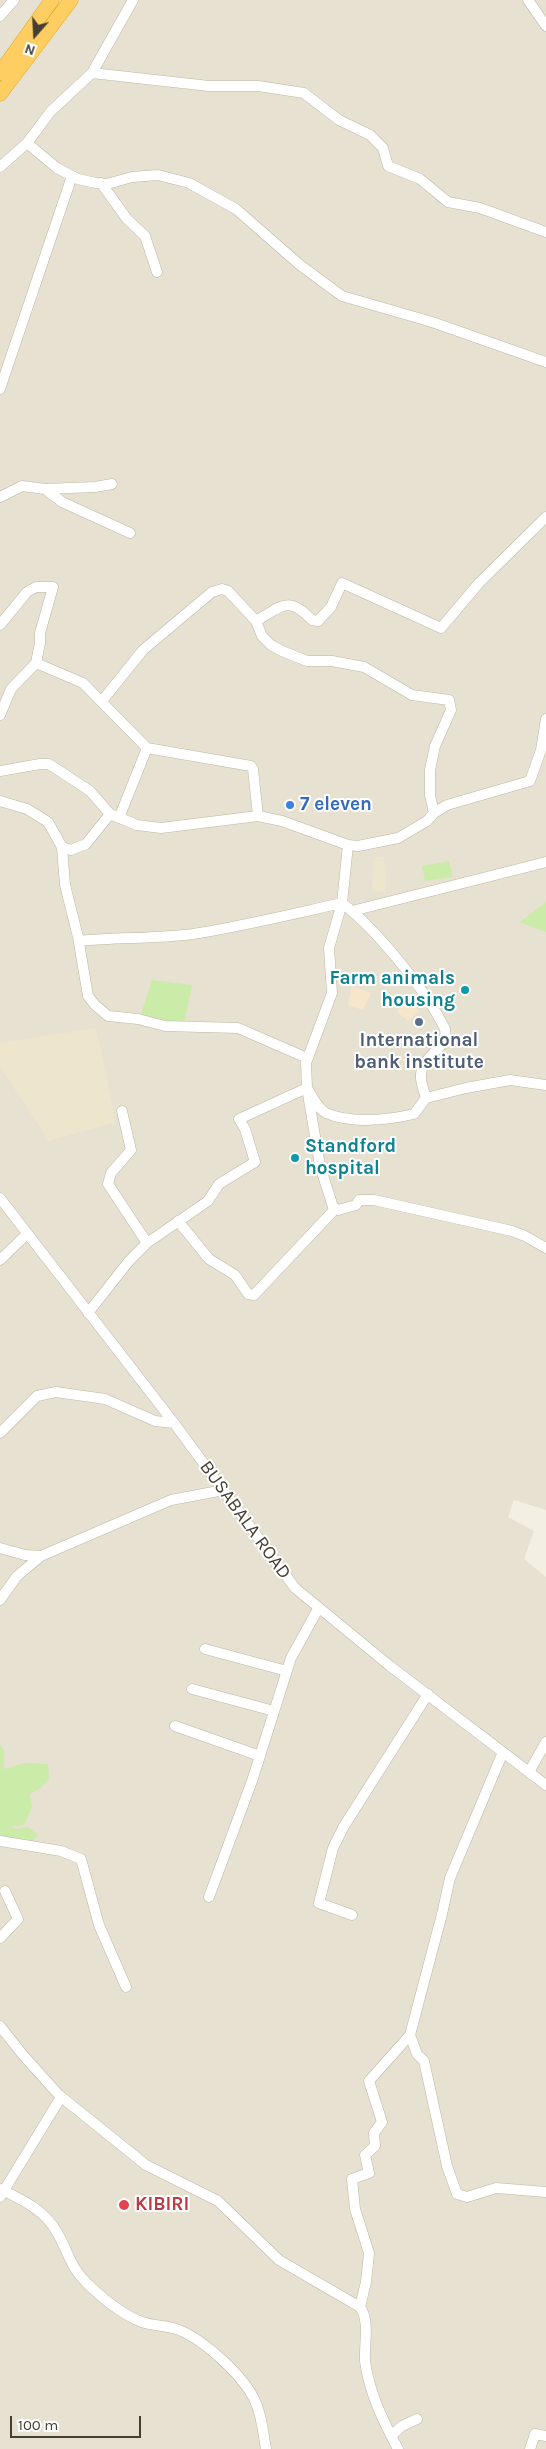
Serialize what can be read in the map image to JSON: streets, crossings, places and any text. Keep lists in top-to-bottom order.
{
  "streets": {
    "street": ["BUSABALA ROAD"]
  },
  "places": [
    "7 eleven",
    "Farm animals housing",
    "International bank institute",
    "Standford hospital",
    "KIBIRI"
  ],
  "scale_bar": "100 m",
  "north": "bottom"
}
